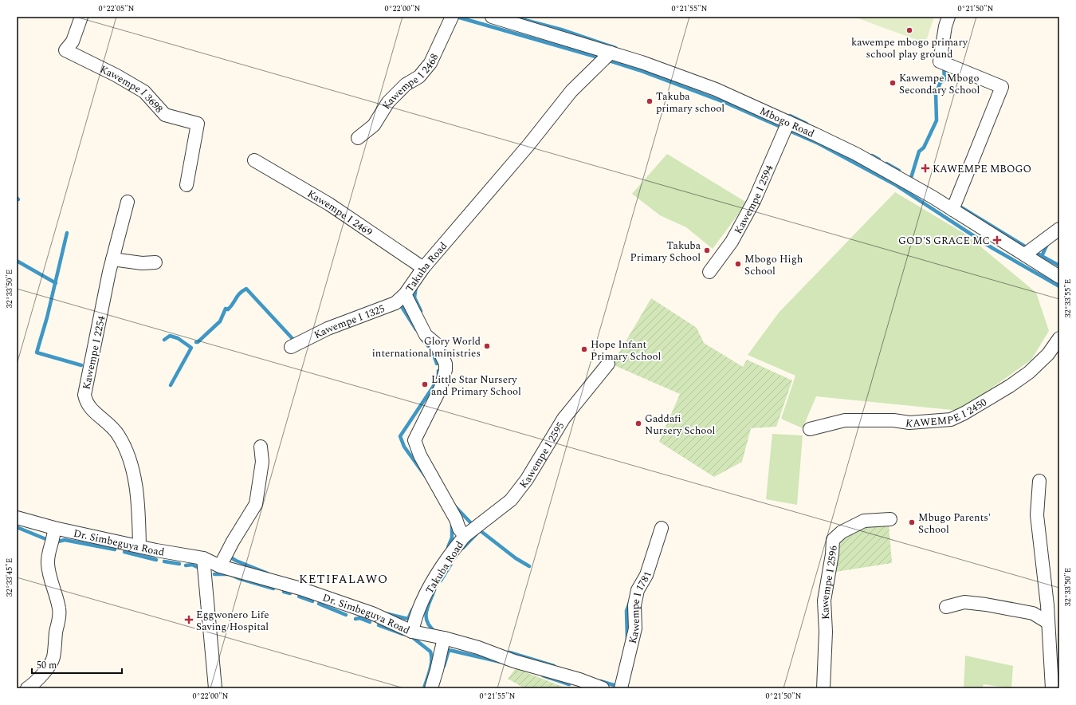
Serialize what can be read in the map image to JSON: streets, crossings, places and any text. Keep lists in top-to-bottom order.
{
  "streets": {
    "street": [
      "Kawempe I 2468",
      "Kawempe I 3698",
      "Mbogo Road",
      "Kawempe I 2594",
      "Kawempe I 2469",
      "Takuba Road",
      "Kawempe I 1325",
      "Kawempe I 2254",
      "KAWEMPE I 2450",
      "Kawempe I 2595",
      "Dr. Simbeguya Road",
      "Kawempe I 2596",
      "Kawempe I 1781"
    ]
  },
  "crossings": [
    ["Mbogo Road", "Kawempe I 2594"],
    ["Mbogo Road", "Takuba Road"],
    ["Kawempe I 2469", "Takuba Road"],
    ["Takuba Road", "Kawempe I 1325"],
    ["Takuba Road", "Kawempe I 2595"],
    ["Takuba Road", "Dr. Simbeguya Road"],
    ["Kawempe I 2254", "Dr. Simbeguya Road"]
  ],
  "districts": ["KETIFALAWO"],
  "places": {
    "other": [
      "kawempe mbogo primary school play ground",
      "Kawempe Mbogo Secondary School",
      "Takuba primary school",
      "Takuba Primary School",
      "Mbogo High School",
      "Glory World international ministries",
      "Hope Infant Primary School",
      "Little Star Nursery and Primary School",
      "Gaddafi Nursery School",
      "Mbugo Parents' School"
    ],
    "health": ["KAWEMPE MBOGO", "GOD'S GRACE MC", "Eggwonero Life Saving Hospital"]
  },
  "scale_bar": "50 m",
  "coordinates": [
    "0°22'05\"N",
    "0°22'00\"N",
    "0°21'55\"N",
    "0°21'50\"N",
    "32°33'50\"E",
    "32°33'55\"E",
    "32°33'45\"E"
  ]
}
